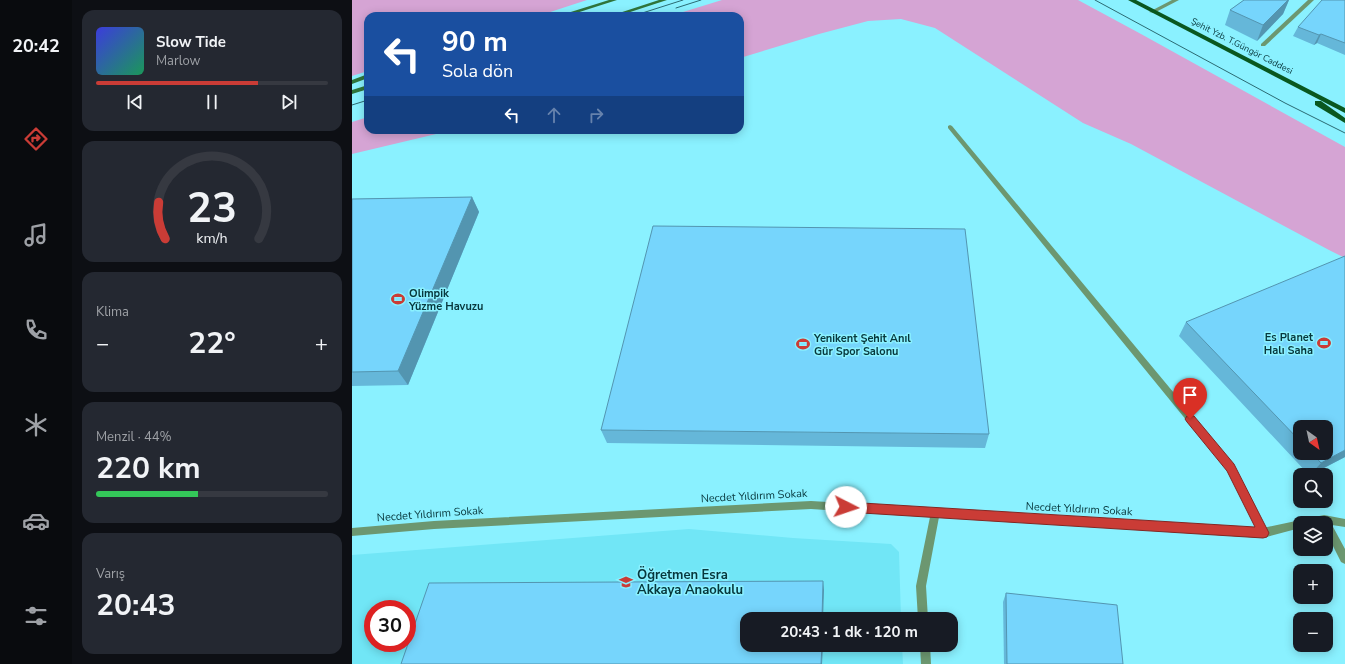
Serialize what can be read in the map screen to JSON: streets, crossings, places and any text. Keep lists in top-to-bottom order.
{
  "streets": {
    "main road": ["Şehit Yzb. T.Güngör Caddesi"],
    "street": ["Necdet Yıldırım Sokak"]
  },
  "places": {
    "sports": ["Olimpik Yüzme Havuzu", "Es Planet Halı Saha", "Yenikent Şehit Anıl Gür Spor Salonu"],
    "school or university": ["Öğretmen Esra Akkaya Anaokulu"]
  },
  "north": "bottom right",
  "page": {
    "tabs": "20:42",
    "turn": ["90 m", "Sola dön"],
    "song": ["Slow Tide", "Marlow"],
    "tile": [
      "Klima",
      ["Menzil · 44%", "220 km"],
      ["Varış", "20:43"]
    ],
    "heat": ["−", "22°", "+"],
    "map_buttons": ["+", "−"],
    "limit": "30",
    "trip": "20:43 · 1 dk · 120 m",
    "gauge": ["23", "km/h"]
  }
}
